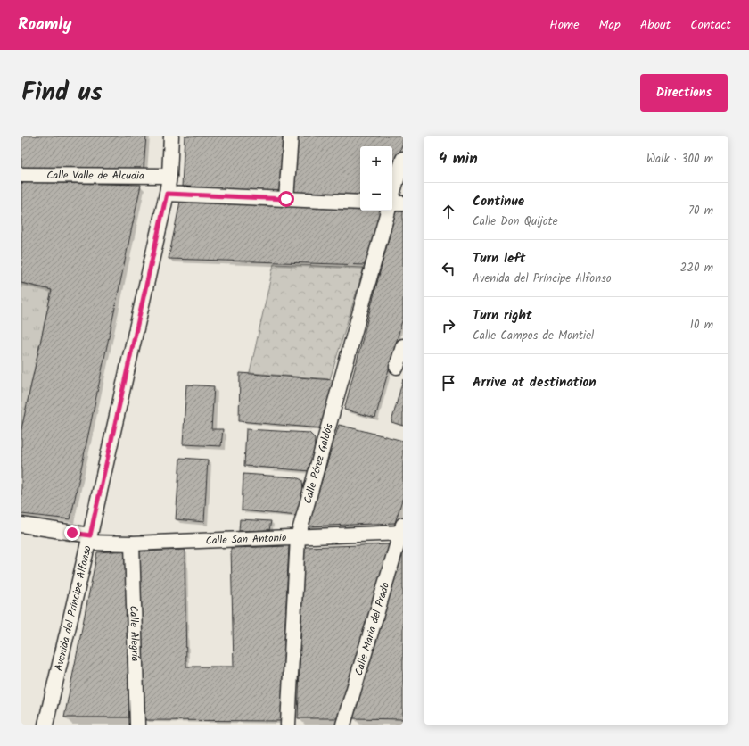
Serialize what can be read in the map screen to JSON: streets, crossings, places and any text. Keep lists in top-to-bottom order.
{
  "streets": {
    "street": [
      "Calle Valle de Alcudia",
      "Calle Pérez Galdós",
      "Calle San Antonio",
      "Avenida del Príncipe Alfonso",
      "Calle Maria del Prado",
      "Calle Alegría"
    ]
  },
  "crossings": [
    ["Calle Valle de Alcudia", "Avenida del Príncipe Alfonso"],
    ["Calle Pérez Galdós", "Calle San Antonio"],
    ["Calle San Antonio", "Avenida del Príncipe Alfonso"],
    ["Calle San Antonio", "Calle Maria del Prado"],
    ["Calle San Antonio", "Calle Alegría"]
  ],
  "page": {
    "header": "Roamly",
    "nav": [
      "Home",
      "Map",
      "About",
      "Contact"
    ],
    "title": "Find us",
    "buttons": "Directions",
    "heading": ["4 min", "Walk · 300 m"],
    "map_buttons": ["+", "−"],
    "list": [
      ["Continue", "Calle Don Quijote", "70 m"],
      ["Turn left", "Avenida del Príncipe Alfonso", "220 m"],
      ["Turn right", "Calle Campos de Montiel", "10 m"],
      "Arrive at destination"
    ]
  }
}
